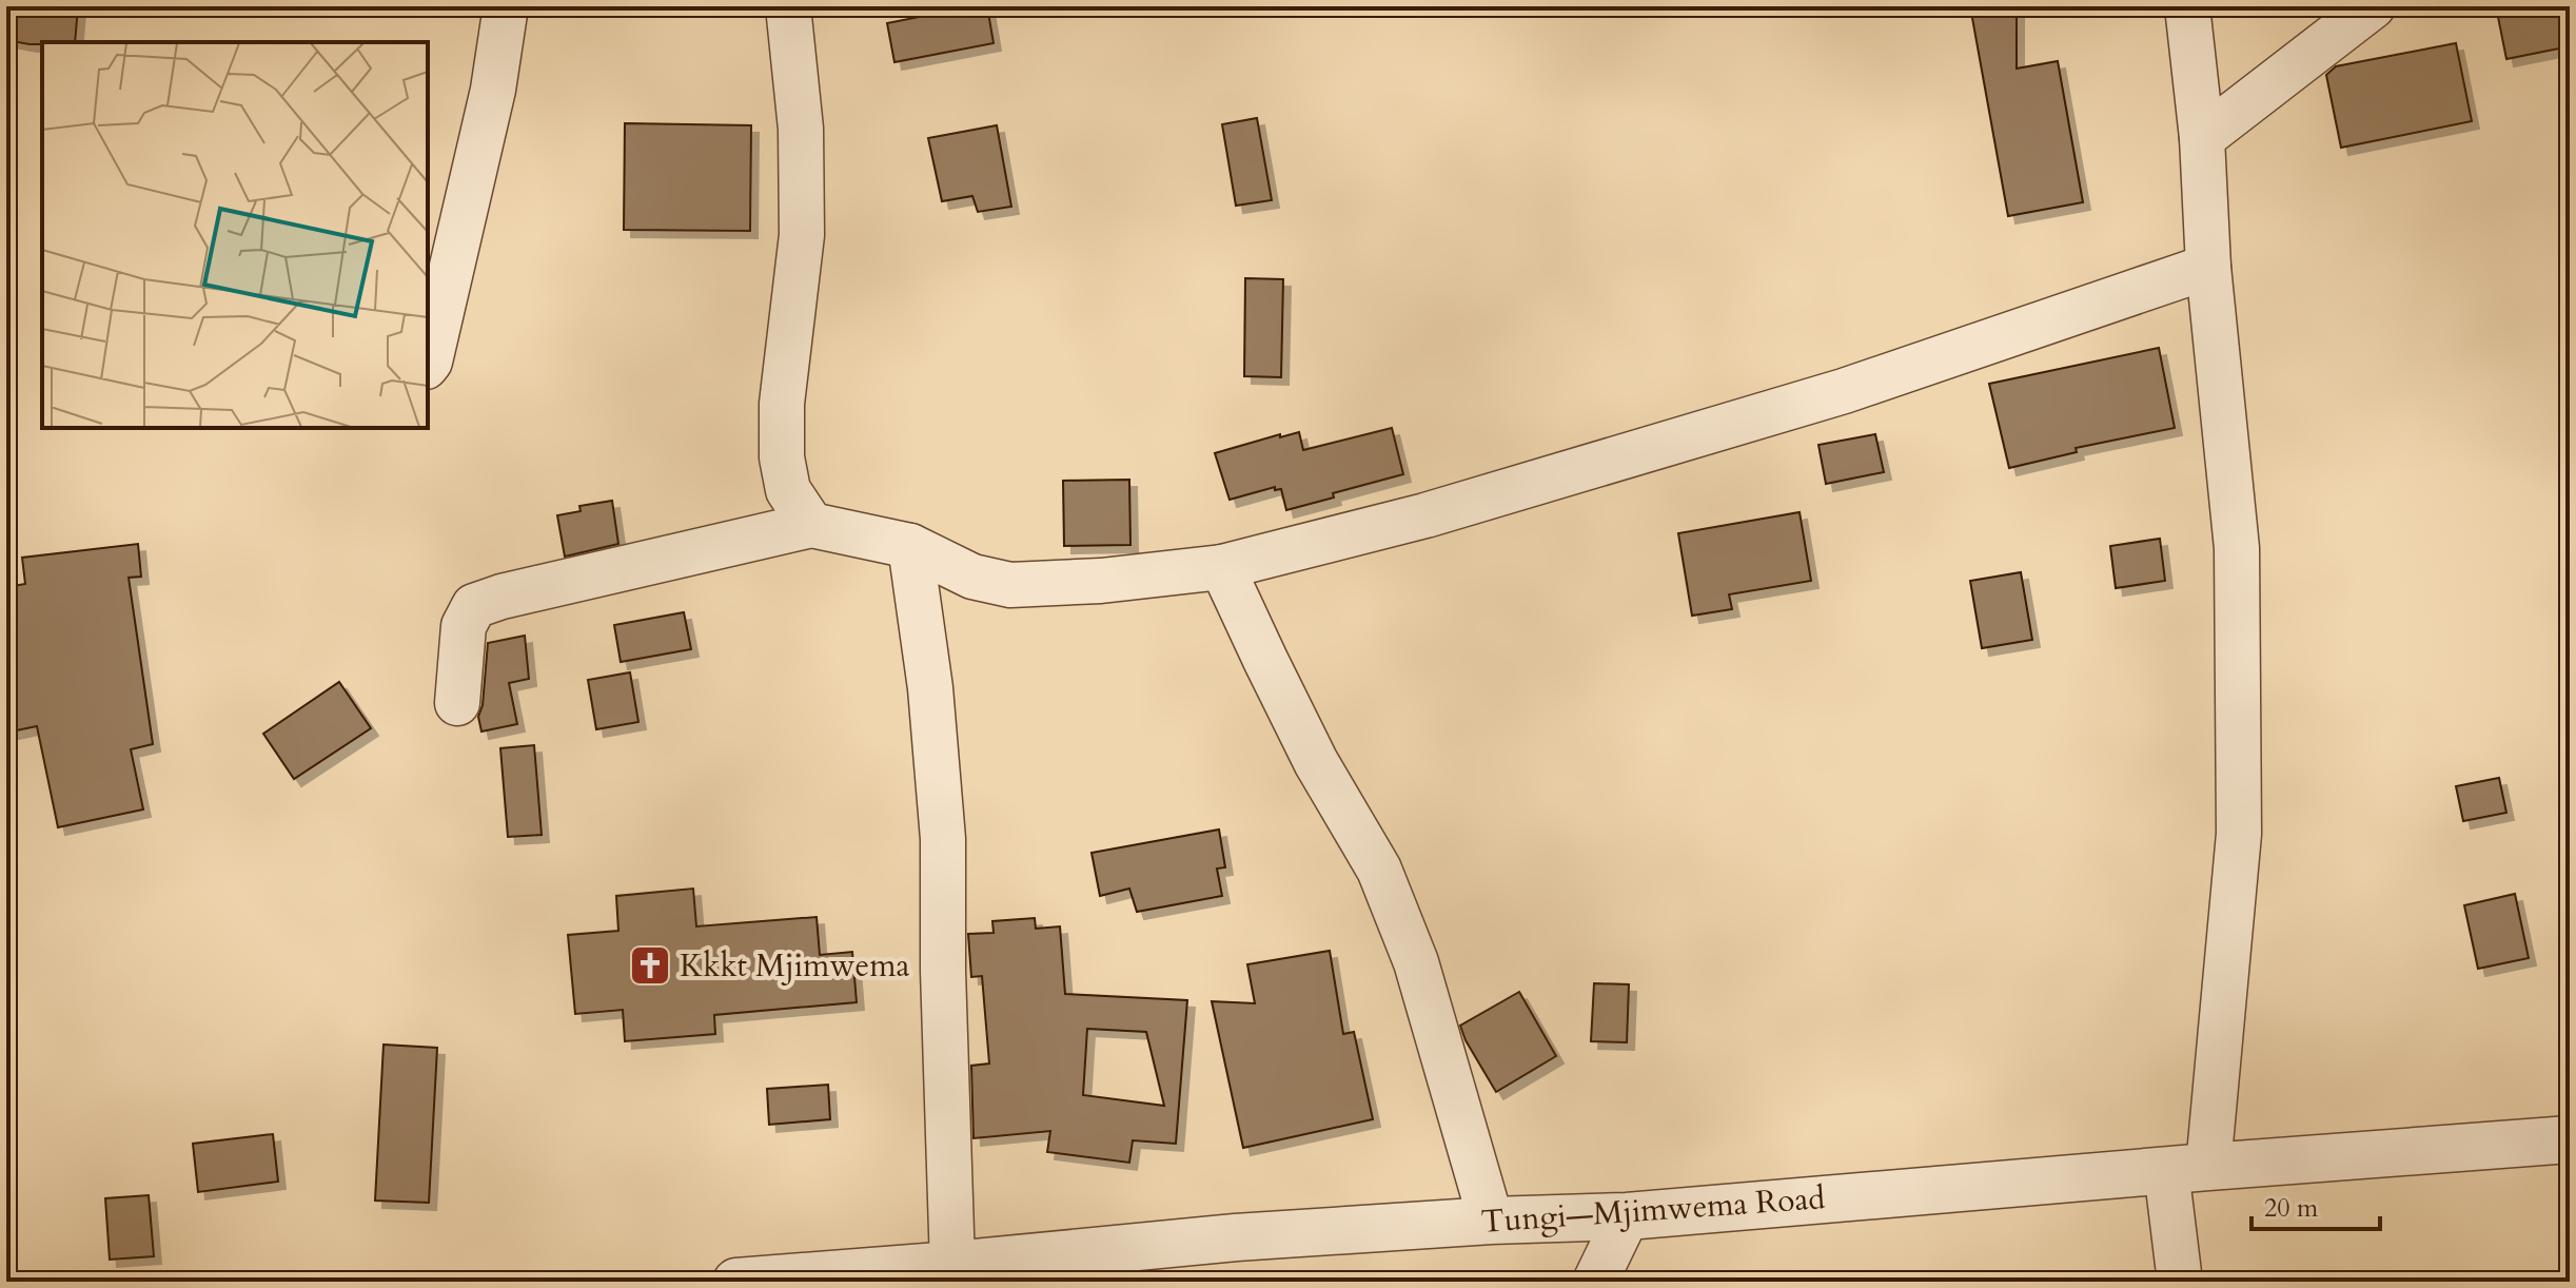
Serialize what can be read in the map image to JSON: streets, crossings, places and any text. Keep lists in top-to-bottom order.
{
  "streets": {
    "street": ["Tungi—Mjimwema Road"]
  },
  "places": {
    "church": ["Kkkt Mjimwema"]
  },
  "scale_bar": "20 m"
}
